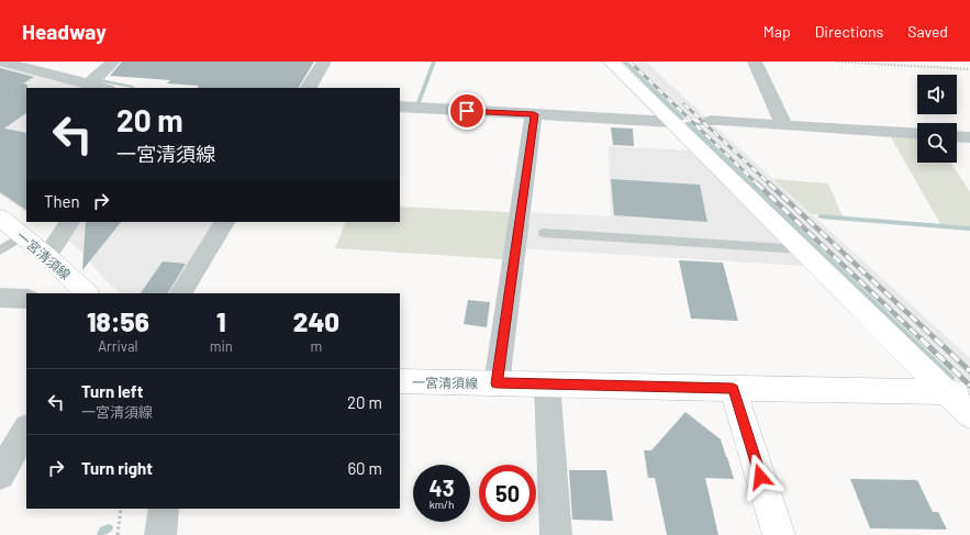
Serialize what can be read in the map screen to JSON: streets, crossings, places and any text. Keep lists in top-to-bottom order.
{
  "streets": {
    "street": ["一宮清須線"]
  },
  "page": {
    "header": "Headway",
    "nav": ["Map", "Directions", "Saved"],
    "turn": ["20 m", "一宮清須線"],
    "then": "Then",
    "eta": [
      "18:56",
      "Arrival",
      "1",
      "min",
      "240",
      "m"
    ],
    "list": [
      {
        "name": "Turn left",
        "note": "一宮清須線",
        "value": "20 m"
      },
      {
        "name": "Turn right",
        "value": "60 m"
      }
    ],
    "speed": "43 km/h",
    "limit": "50"
  }
}
